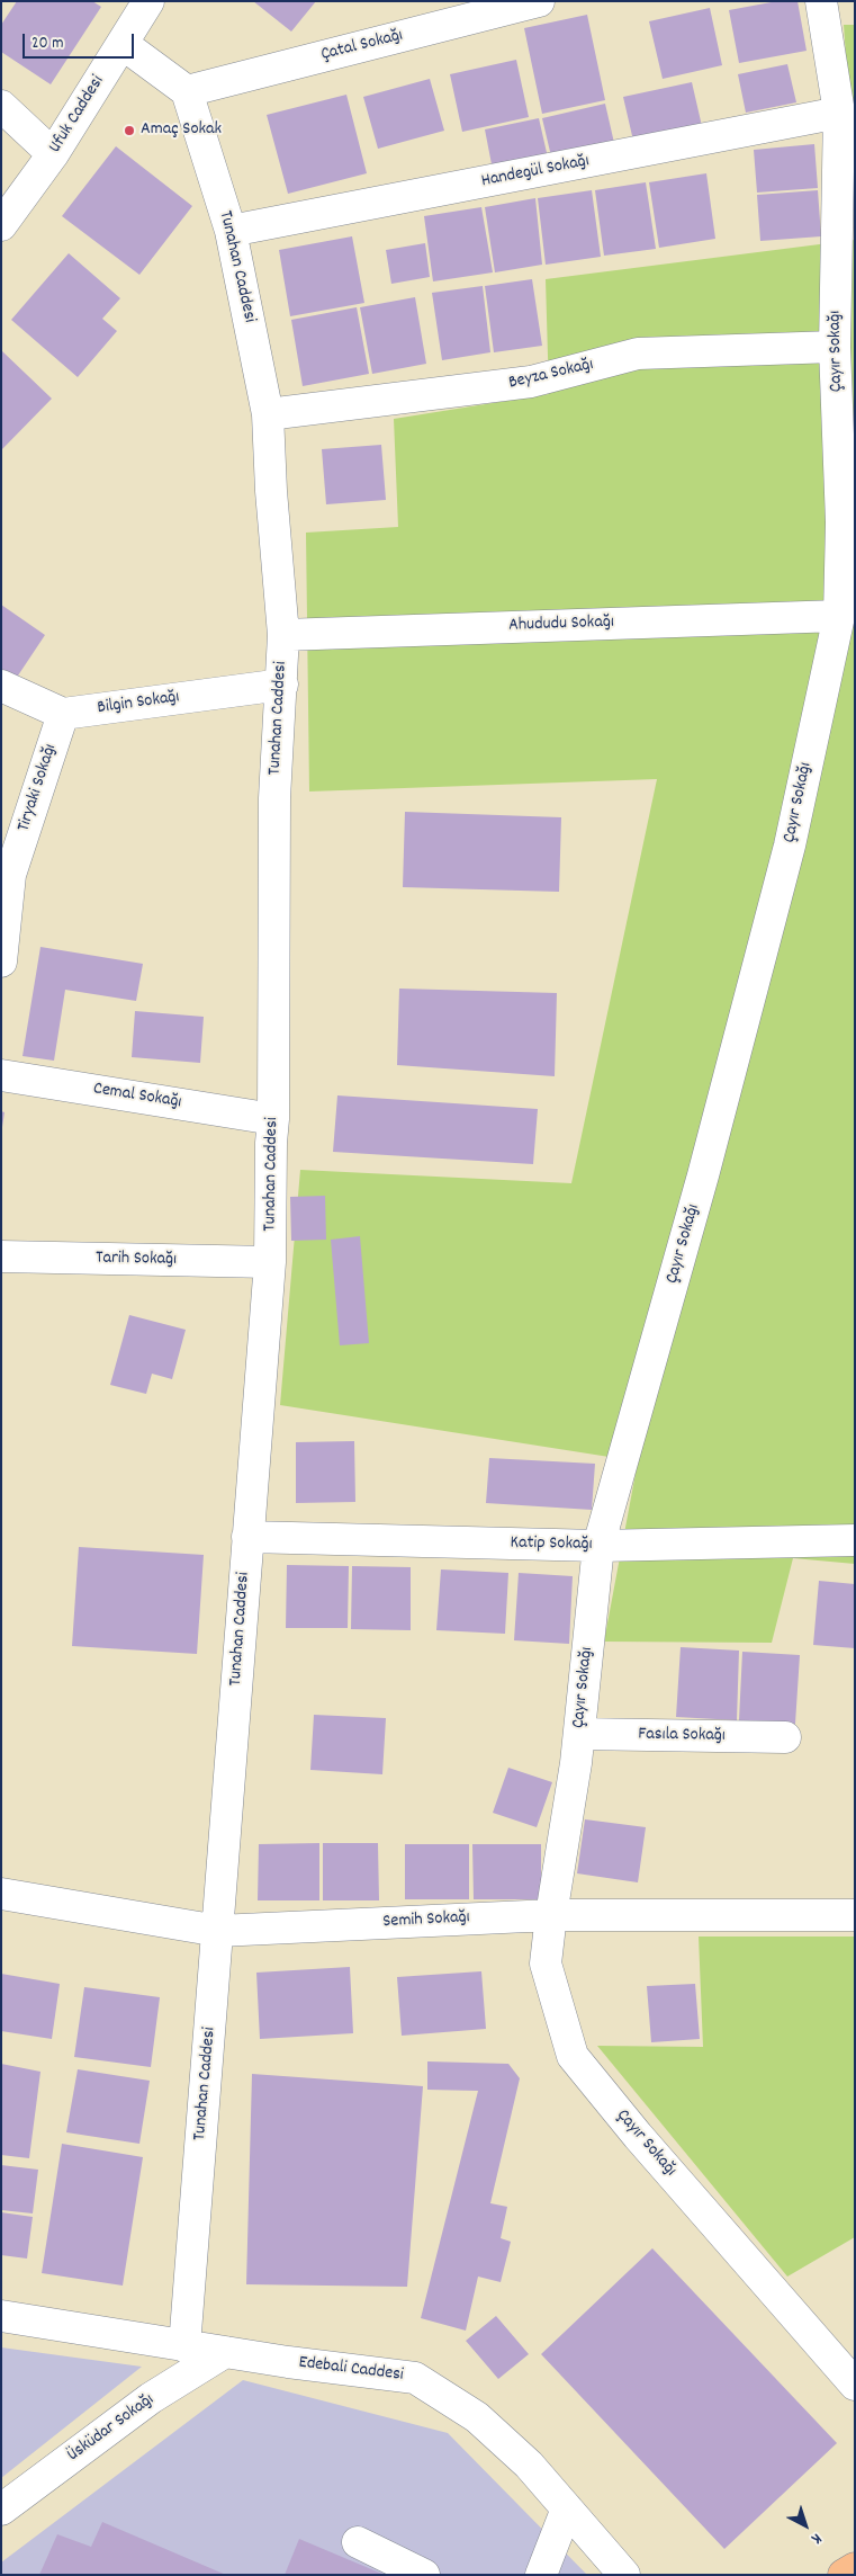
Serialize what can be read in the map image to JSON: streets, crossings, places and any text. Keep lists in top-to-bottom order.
{
  "streets": {
    "street": [
      "Çatal Sokağı",
      "Ufuk Caddesi",
      "Handegül Sokağı",
      "Tunahan Caddesi",
      "Çayır Sokağı",
      "Beyza Sokağı",
      "Ahududu Sokağı",
      "Bilgin Sokağı",
      "Tiryaki Sokağı",
      "Cemal Sokağı",
      "Tarih Sokağı",
      "Katip Sokağı",
      "Fasıla Sokağı",
      "Semih Sokağı",
      "Edebali Caddesi",
      "Üsküdar Sokağı"
    ]
  },
  "crossings": [
    ["Çatal Sokağı", "Tunahan Caddesi"],
    ["Handegül Sokağı", "Tunahan Caddesi"],
    ["Handegül Sokağı", "Çayır Sokağı"],
    ["Tunahan Caddesi", "Beyza Sokağı"],
    ["Tunahan Caddesi", "Ahududu Sokağı"],
    ["Tunahan Caddesi", "Bilgin Sokağı"],
    ["Tunahan Caddesi", "Cemal Sokağı"],
    ["Tunahan Caddesi", "Tarih Sokağı"],
    ["Tunahan Caddesi", "Katip Sokağı"],
    ["Tunahan Caddesi", "Semih Sokağı"],
    ["Tunahan Caddesi", "Edebali Caddesi"],
    ["Çayır Sokağı", "Beyza Sokağı"],
    ["Çayır Sokağı", "Ahududu Sokağı"],
    ["Çayır Sokağı", "Katip Sokağı"],
    ["Çayır Sokağı", "Fasıla Sokağı"],
    ["Çayır Sokağı", "Semih Sokağı"],
    ["Bilgin Sokağı", "Tiryaki Sokağı"],
    ["Edebali Caddesi", "Üsküdar Sokağı"]
  ],
  "places": ["Amaç Sokak"],
  "scale_bar": "20 m",
  "north": "bottom right"
}
